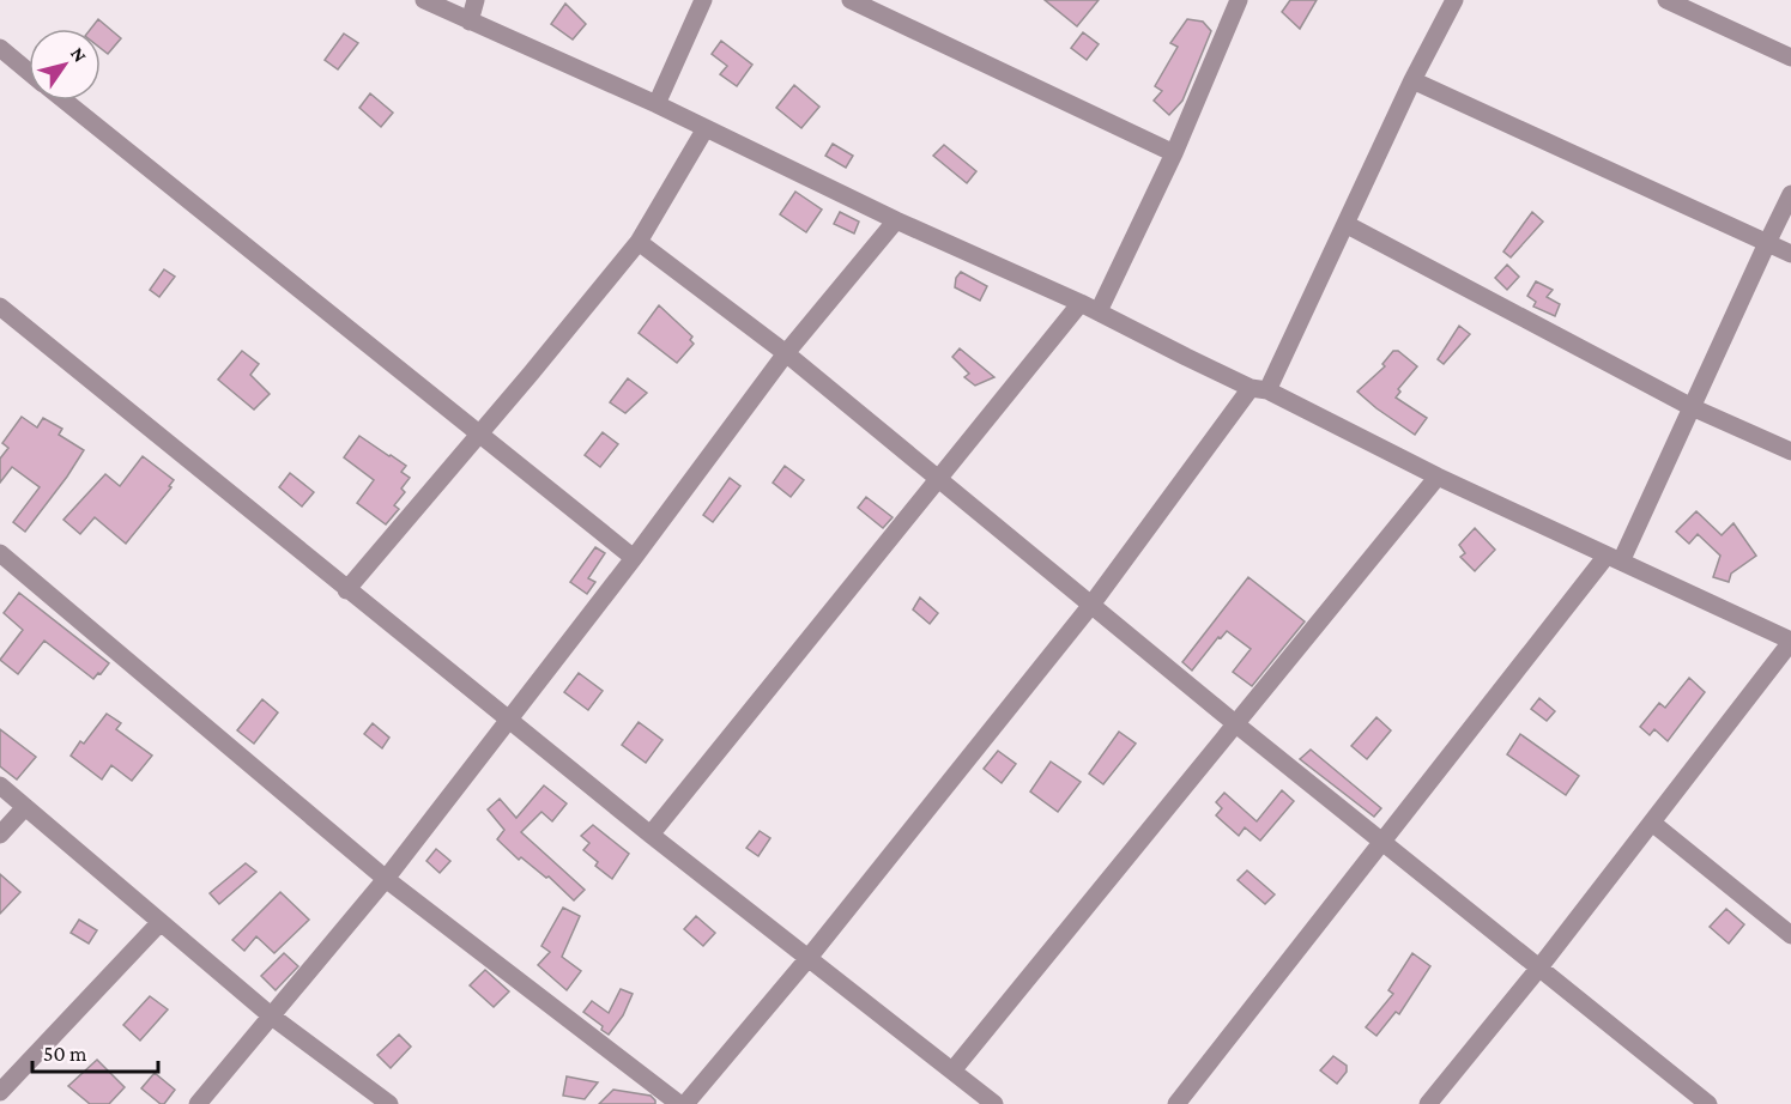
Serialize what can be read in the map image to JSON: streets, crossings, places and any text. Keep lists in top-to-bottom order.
{
  "scale_bar": "50 m",
  "north": "top right"
}
